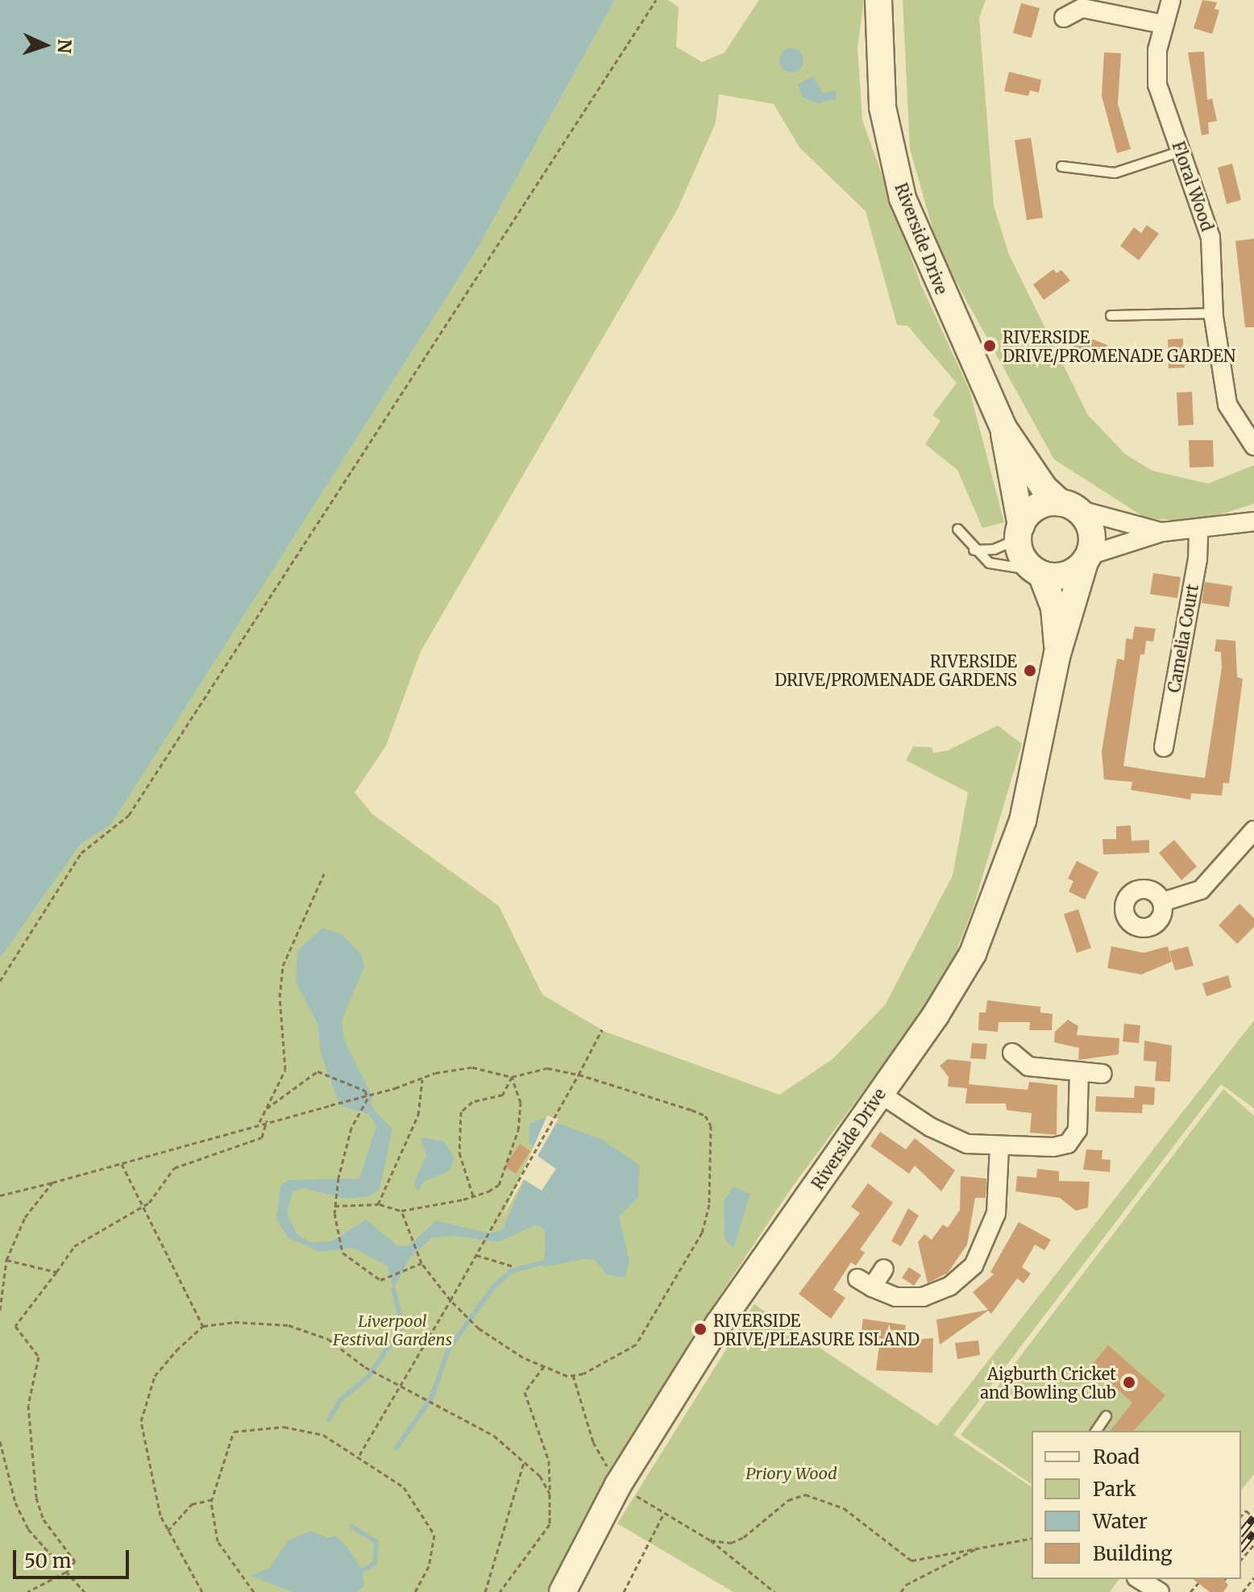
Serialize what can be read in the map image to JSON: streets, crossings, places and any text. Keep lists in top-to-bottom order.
{
  "streets": {
    "street": ["Floral Wood", "Riverside Drive", "Camelia Court"]
  },
  "parks": ["Liverpool Festival Gardens", "Priory Wood"],
  "places": [
    "RIVERSIDE DRIVE/PROMENADE GARDEN",
    "RIVERSIDE DRIVE/PROMENADE GARDENS",
    "RIVERSIDE DRIVE/PLEASURE ISLAND",
    "Aigburth Cricket and Bowling Club"
  ],
  "legend": [
    "Road",
    "Park",
    "Water",
    "Building"
  ],
  "scale_bar": "50 m",
  "north": "right"
}
